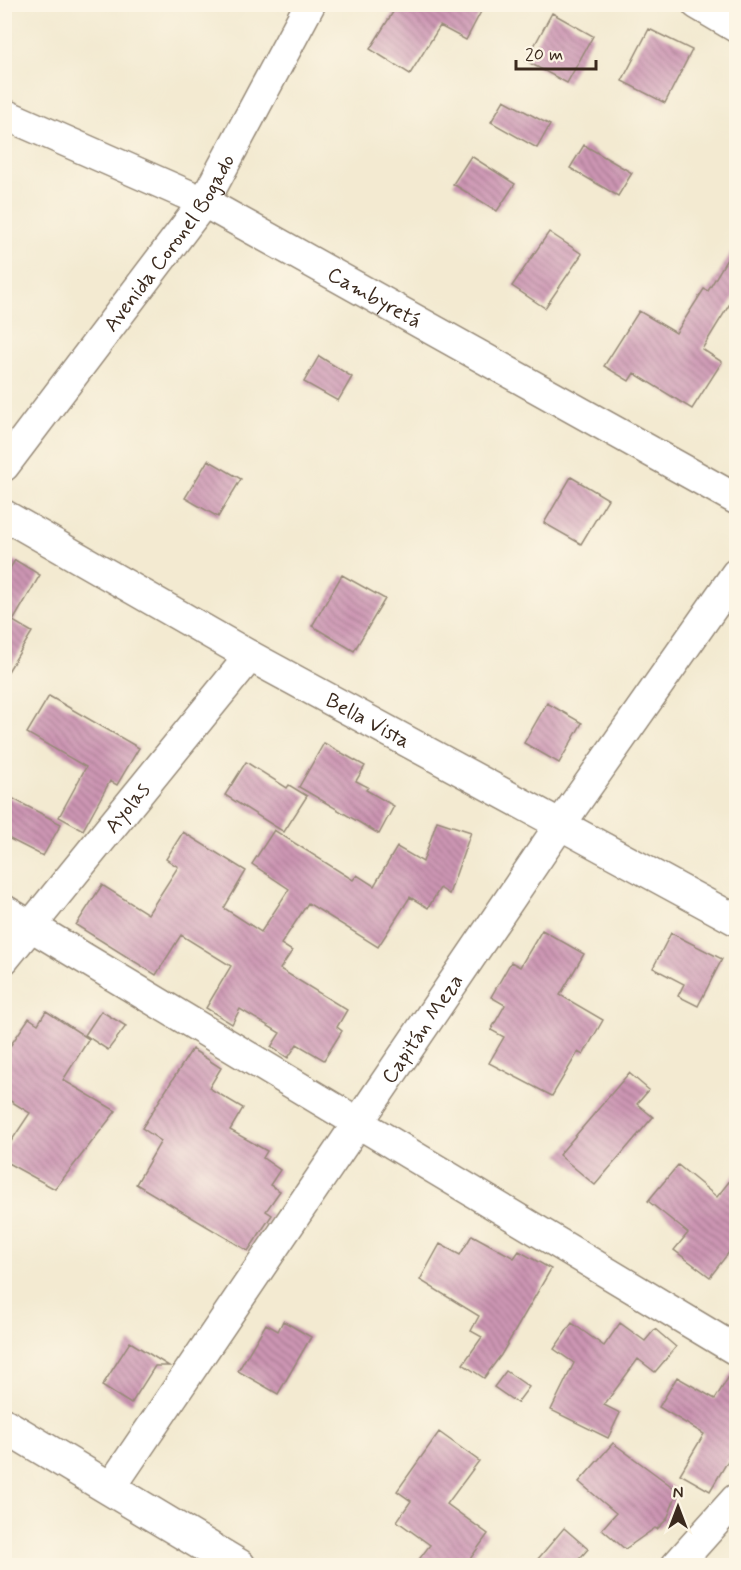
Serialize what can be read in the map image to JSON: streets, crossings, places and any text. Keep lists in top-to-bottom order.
{
  "streets": {
    "street": [
      "Avenida Coronel Bogado",
      "Cambyretá",
      "Bella Vista",
      "Ayolas",
      "Capitán Meza"
    ]
  },
  "crossings": [
    ["Avenida Coronel Bogado", "Cambyretá"],
    ["Bella Vista", "Ayolas"],
    ["Bella Vista", "Capitán Meza"]
  ],
  "scale_bar": "20 m",
  "north": "top"
}
